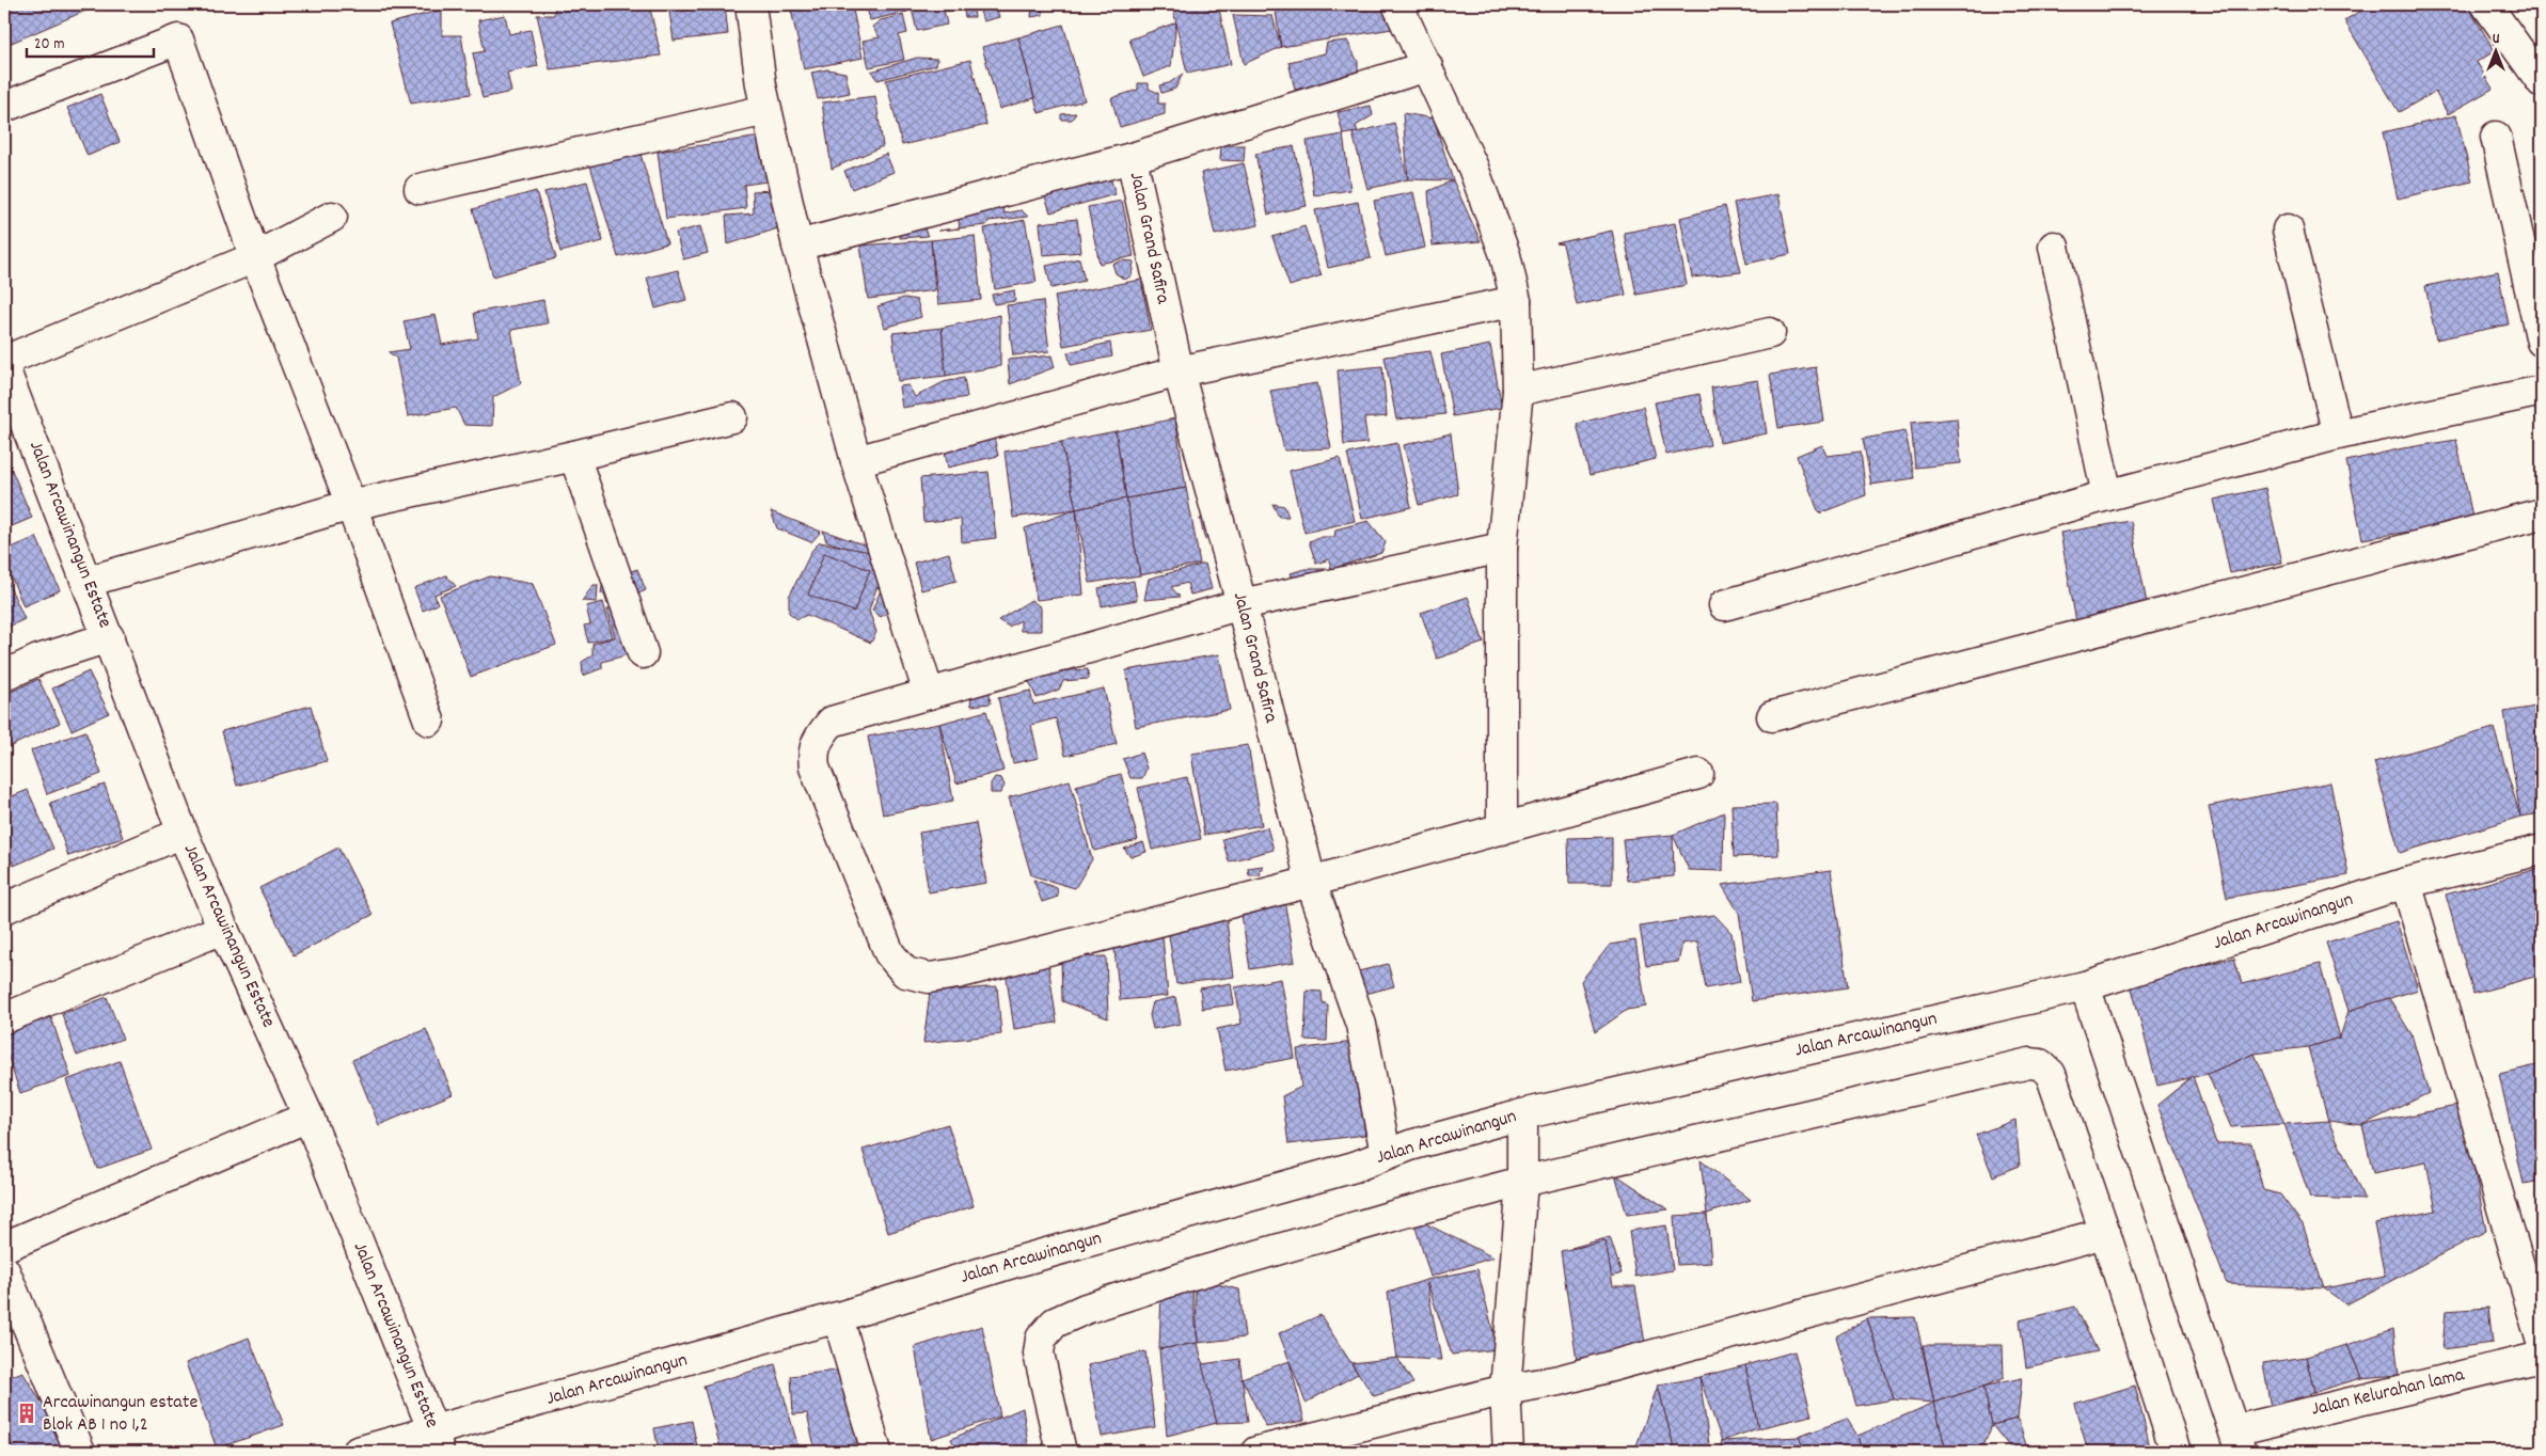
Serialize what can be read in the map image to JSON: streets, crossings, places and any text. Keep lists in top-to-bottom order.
{
  "streets": {
    "street": [
      "Jalan Grand Safira",
      "Jalan Arcawinangun Estate",
      "Jalan Arcawinangun",
      "Jalan Kelurahan lama"
    ]
  },
  "crossings": [
    ["Jalan Grand Safira", "Jalan Arcawinangun"],
    ["Jalan Arcawinangun Estate", "Jalan Arcawinangun"]
  ],
  "places": {
    "building": ["Arcawinangun estate Blok AB 1 no 1,2"]
  },
  "scale_bar": "20 m",
  "north": "top"
}
